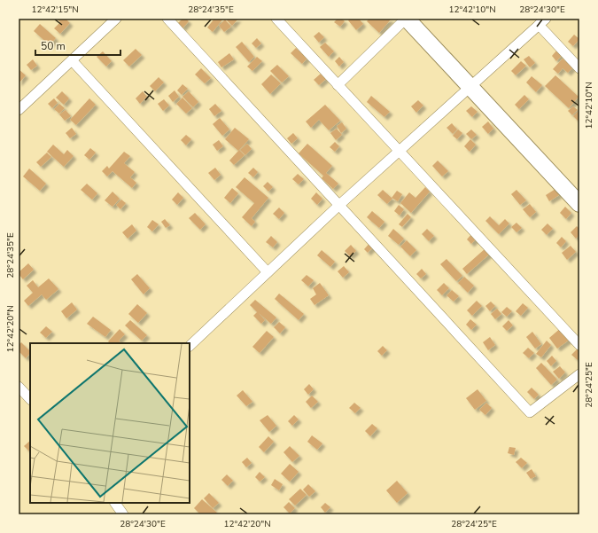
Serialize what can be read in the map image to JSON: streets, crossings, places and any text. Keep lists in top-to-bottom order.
{
  "scale_bar": "50 m",
  "coordinates": [
    "12°42'15\"N",
    "28°24'35\"E",
    "12°42'10\"N",
    "28°24'30\"E",
    "12°42'20\"N",
    "28°24'25\"E"
  ]
}
